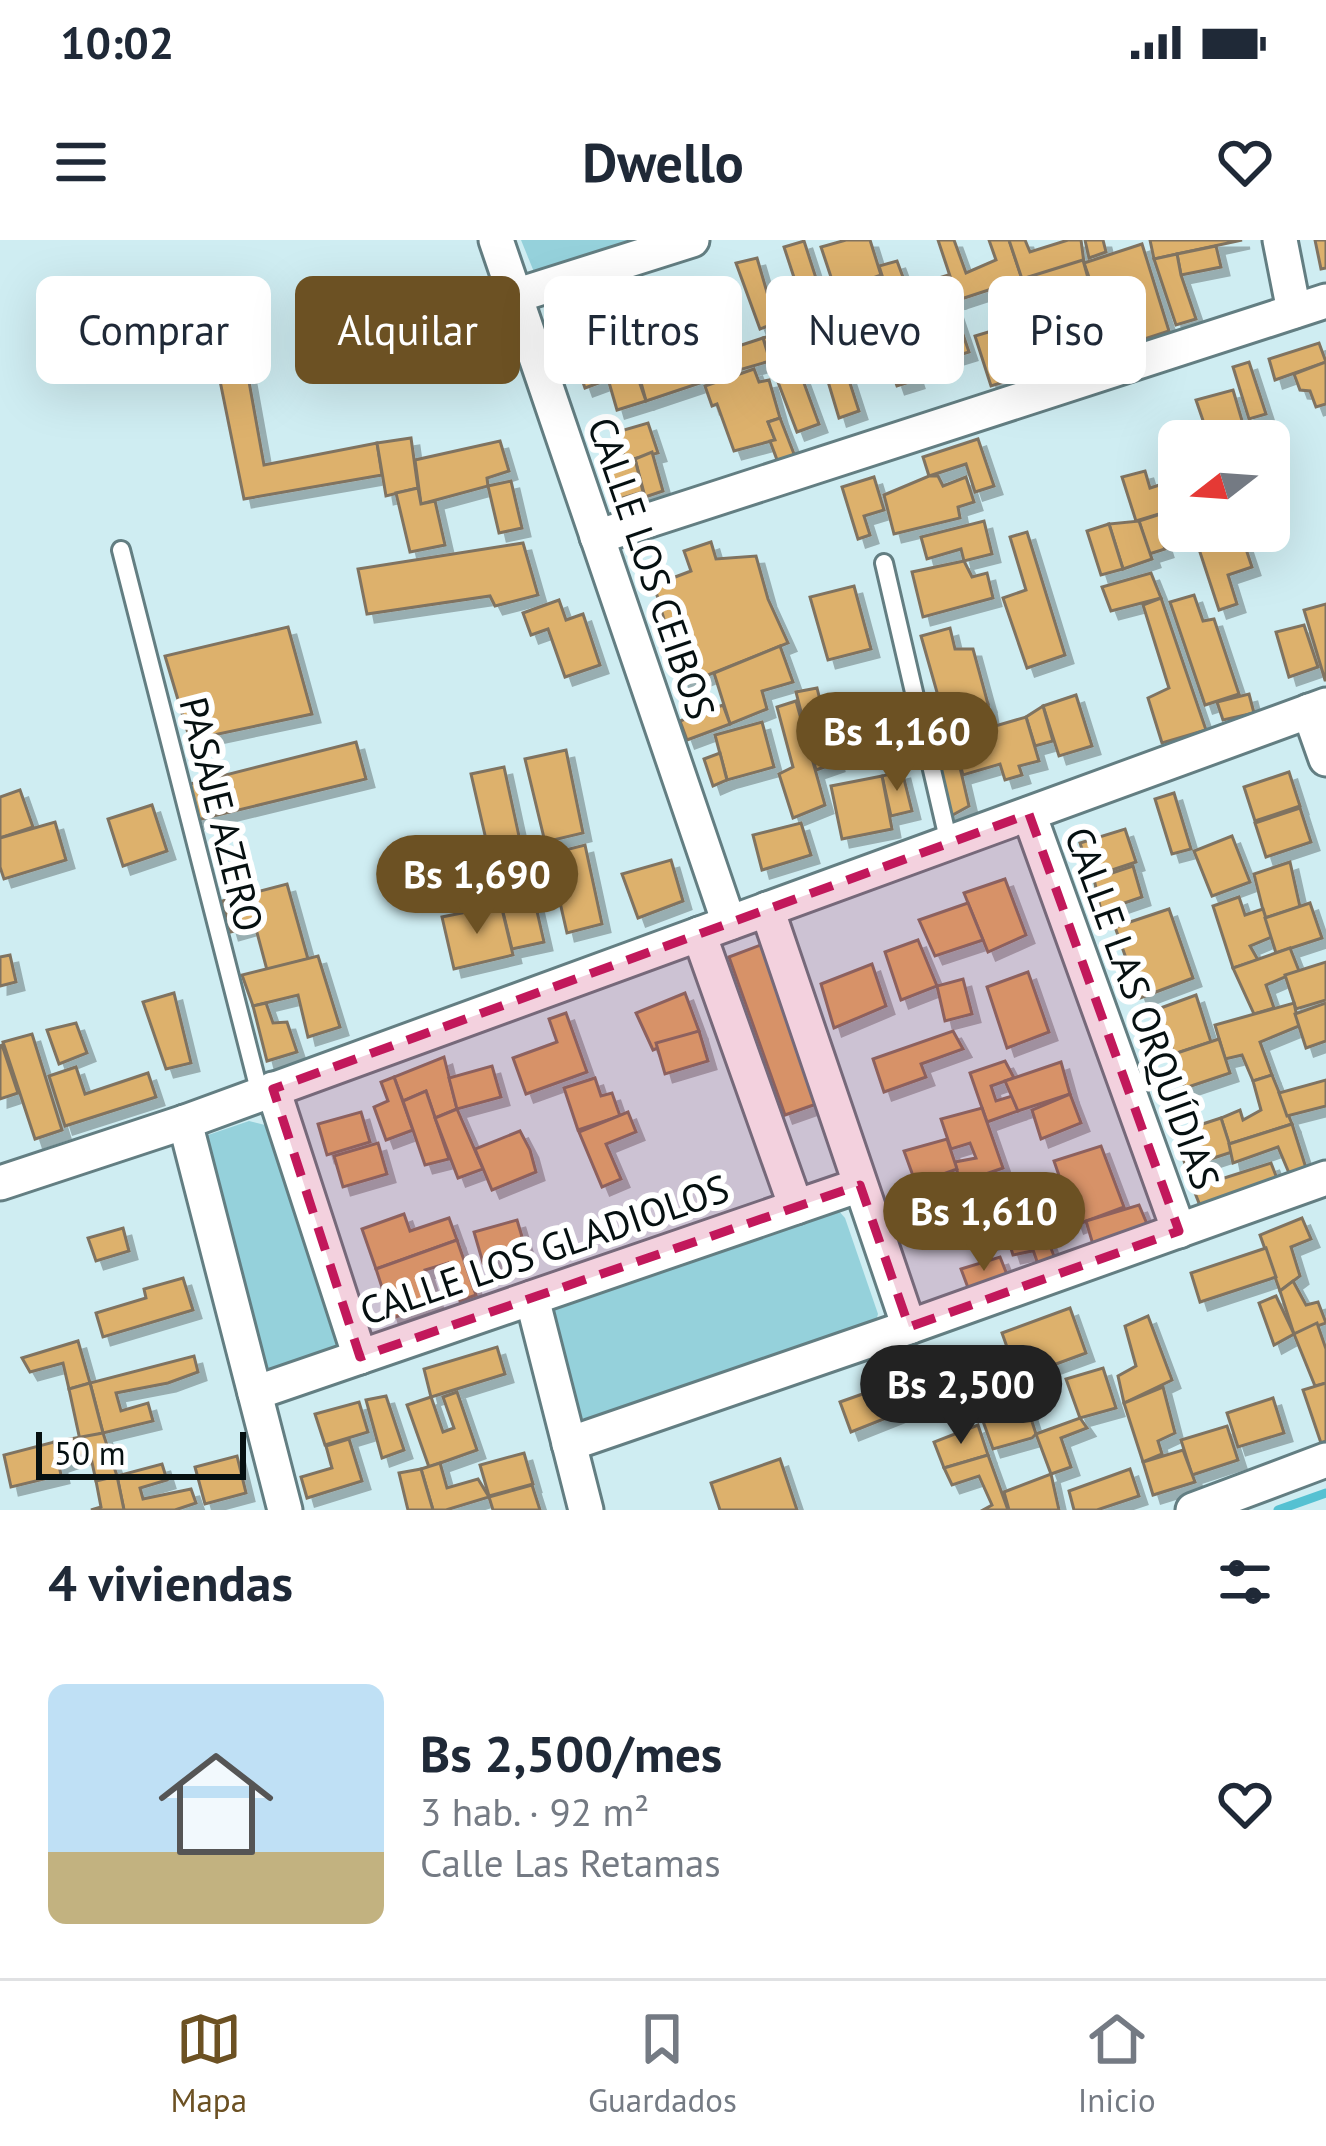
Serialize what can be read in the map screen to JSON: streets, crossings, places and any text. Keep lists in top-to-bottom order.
{
  "streets": {
    "street": ["CALLE LOS CEIBOS", "CALLE LAS ORQUÍDIAS", "CALLE LOS GLADIOLOS"],
    "lane": ["PASAJE AZERO"]
  },
  "crossings": [
    ["CALLE LOS CEIBOS", "CALLE LOS GLADIOLOS"]
  ],
  "scale_bar": "50 m",
  "north": "left",
  "page": {
    "status": "10:02",
    "header": "Dwello",
    "chip": [
      "Comprar",
      "Alquilar",
      "Filtros",
      "Nuevo",
      "Piso"
    ],
    "price": [
      "Bs 1,160",
      "Bs 1,690",
      "Bs 1,610",
      "Bs 2,500"
    ],
    "scale": "50 m",
    "heading": "4 viviendas",
    "list": [
      {
        "name": "Bs 2,500/mes",
        "note": "3 hab. · 92 m² · Calle Las Retamas"
      }
    ],
    "tabs": ["Mapa", "Guardados", "Inicio"]
  }
}
